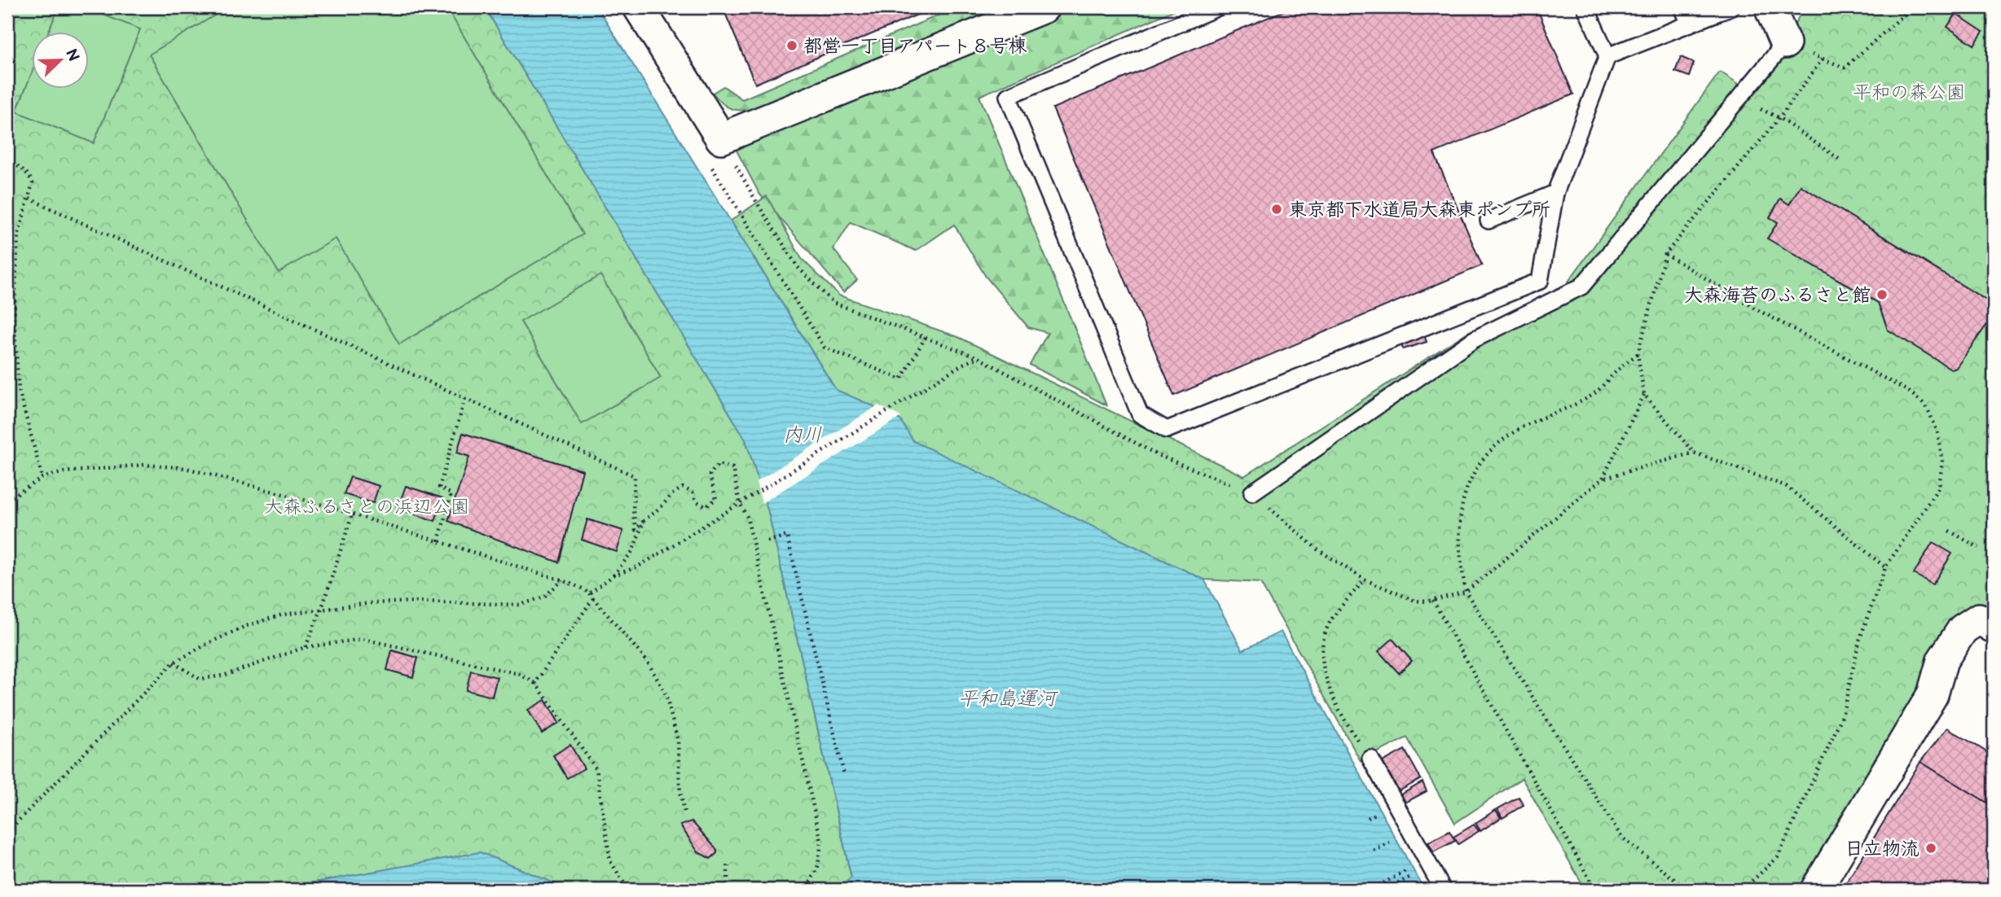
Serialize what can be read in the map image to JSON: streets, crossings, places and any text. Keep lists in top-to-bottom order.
{
  "water": ["内川", "平和島運河"],
  "parks": ["平和の森公園", "大森ふるさとの浜辺公園"],
  "places": [
    "都営一丁目アパート８号棟",
    "東京都下水道局大森東ポンプ所",
    "大森海苔のふるさと館",
    "日立物流"
  ],
  "north": "top right"
}
